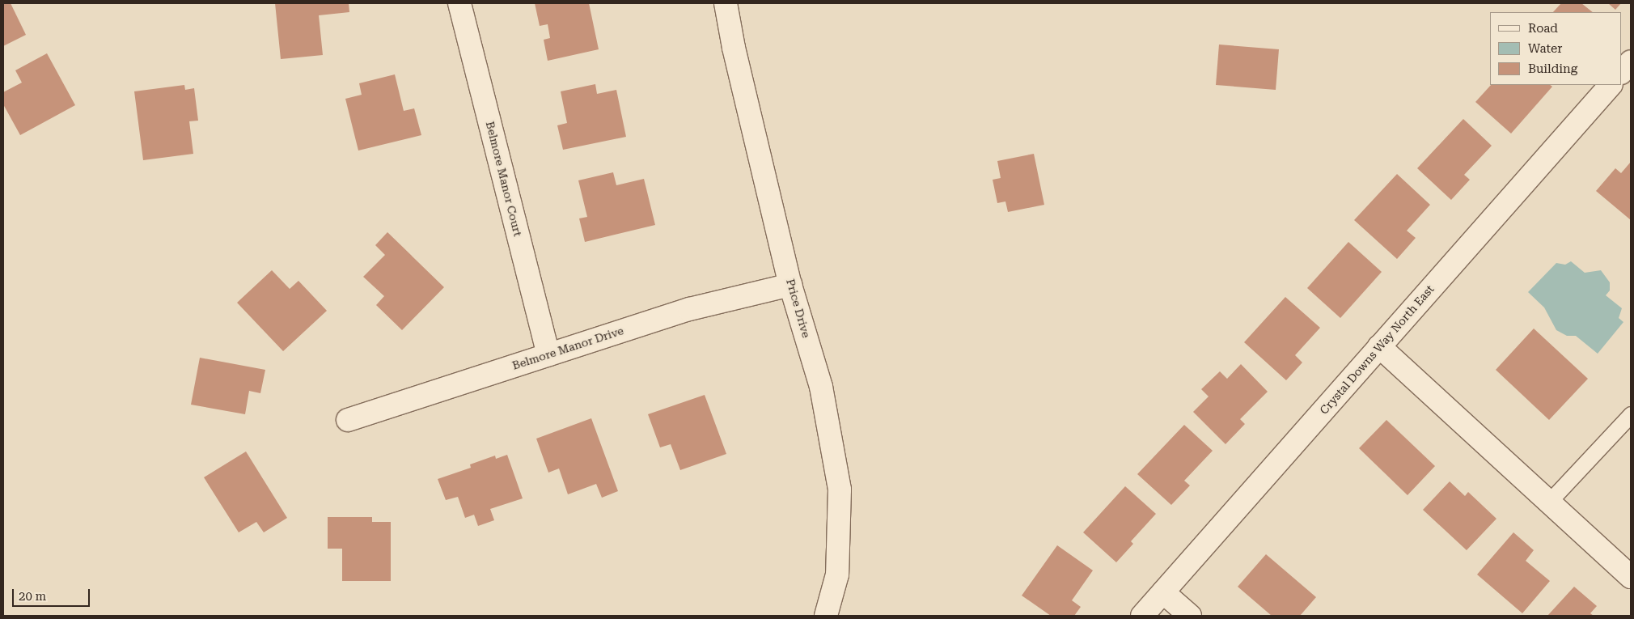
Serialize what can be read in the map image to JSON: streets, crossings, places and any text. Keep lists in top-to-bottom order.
{
  "streets": {
    "street": [
      "Belmore Manor Court",
      "Price Drive",
      "Belmore Manor Drive",
      "Crystal Downs Way North East"
    ]
  },
  "crossings": [
    ["Belmore Manor Court", "Belmore Manor Drive"],
    ["Price Drive", "Belmore Manor Drive"]
  ],
  "legend": ["Road", "Water", "Building"],
  "scale_bar": "20 m"
}
